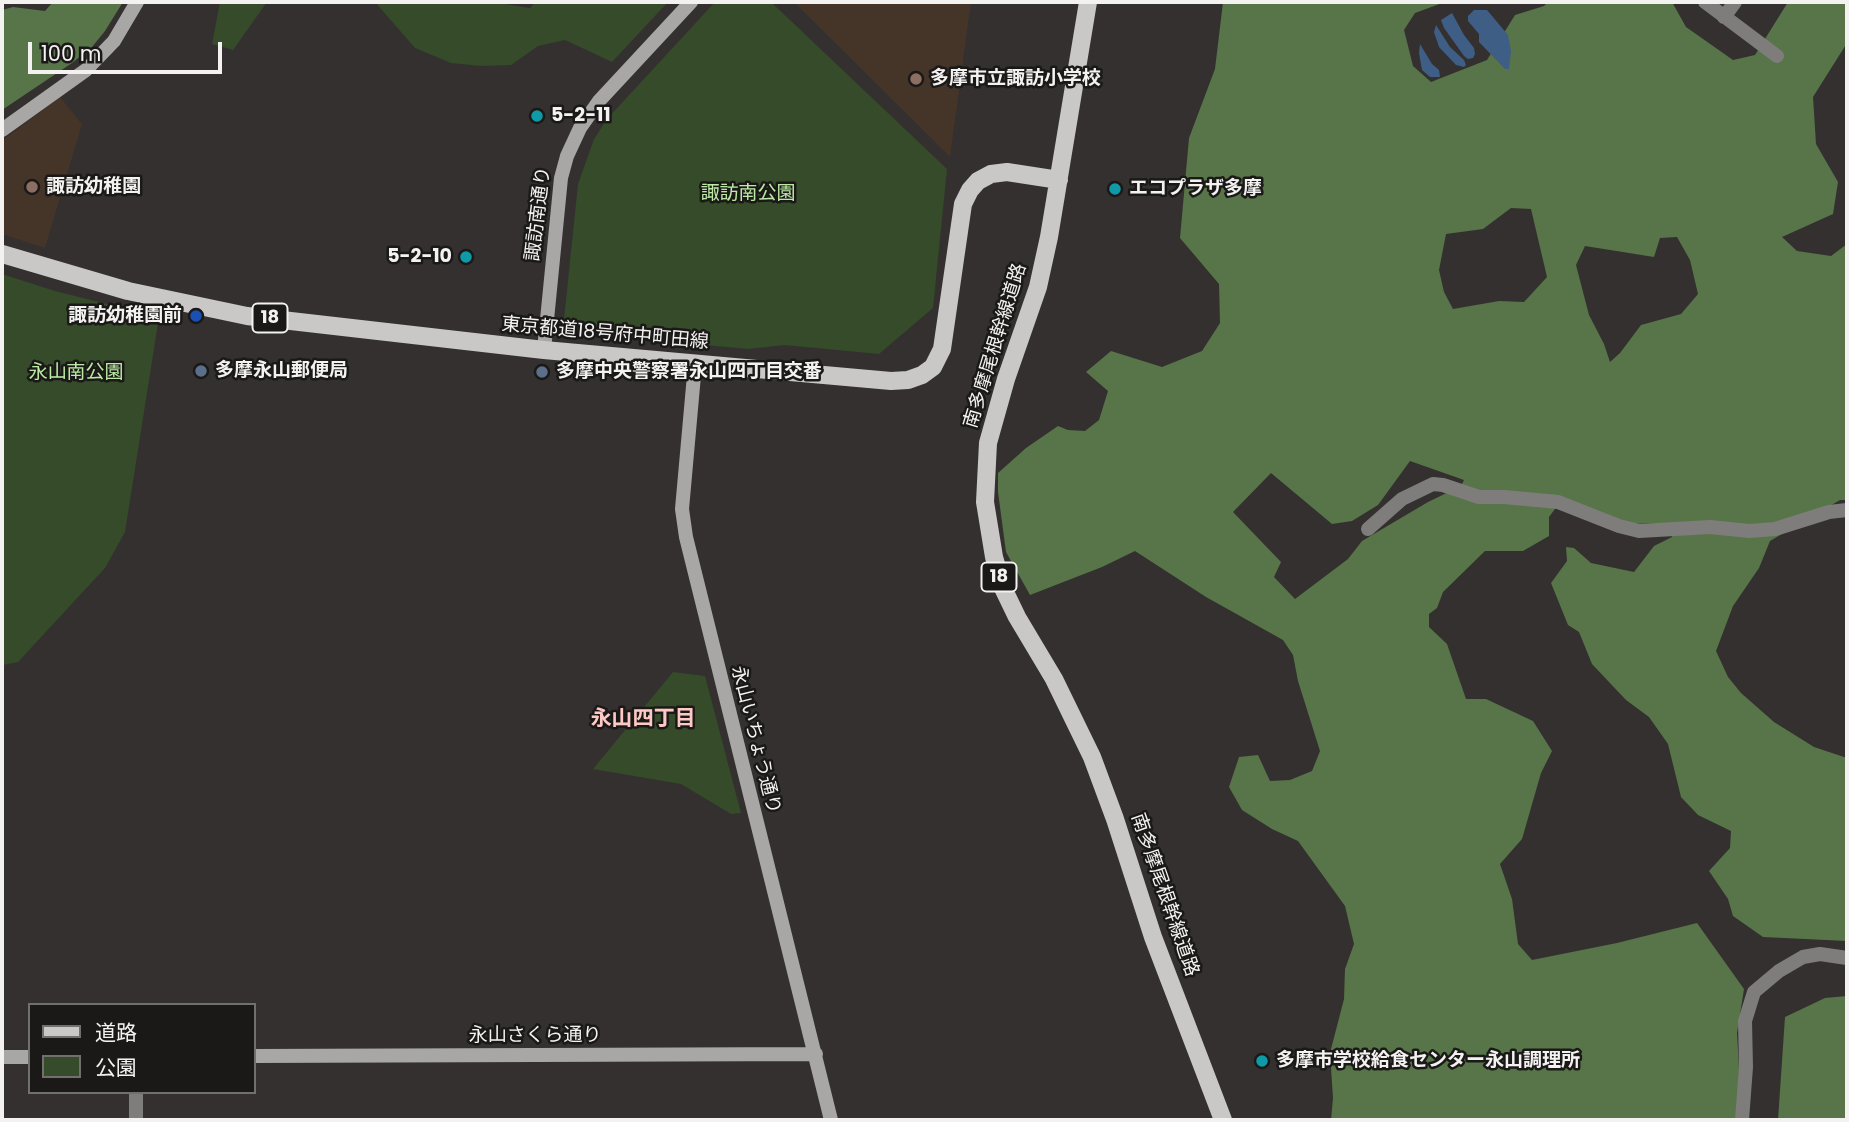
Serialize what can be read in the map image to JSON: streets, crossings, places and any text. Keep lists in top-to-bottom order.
{
  "streets": {
    "main road": ["18", "東京都道18号府中町田線", "南多摩尾根幹線道路"],
    "street": ["諏訪南通り", "永山いちょう通り", "永山さくら通り"]
  },
  "crossings": [
    ["諏訪南通り", "東京都道18号府中町田線"],
    ["東京都道18号府中町田線", "南多摩尾根幹線道路"],
    ["東京都道18号府中町田線", "永山いちょう通り"],
    ["永山いちょう通り", "永山さくら通り"]
  ],
  "districts": ["永山四丁目"],
  "parks": ["諏訪南公園", "永山南公園"],
  "places": [
    "多摩市立諏訪小学校",
    "5-2-11",
    "諏訪幼稚園",
    "エコプラザ多摩",
    "5-2-10",
    "諏訪幼稚園前",
    "多摩永山郵便局",
    "多摩中央警察署永山四丁目交番",
    "多摩市学校給食センター永山調理所"
  ],
  "legend": ["道路", "公園"],
  "scale_bar": "100 m"
}
